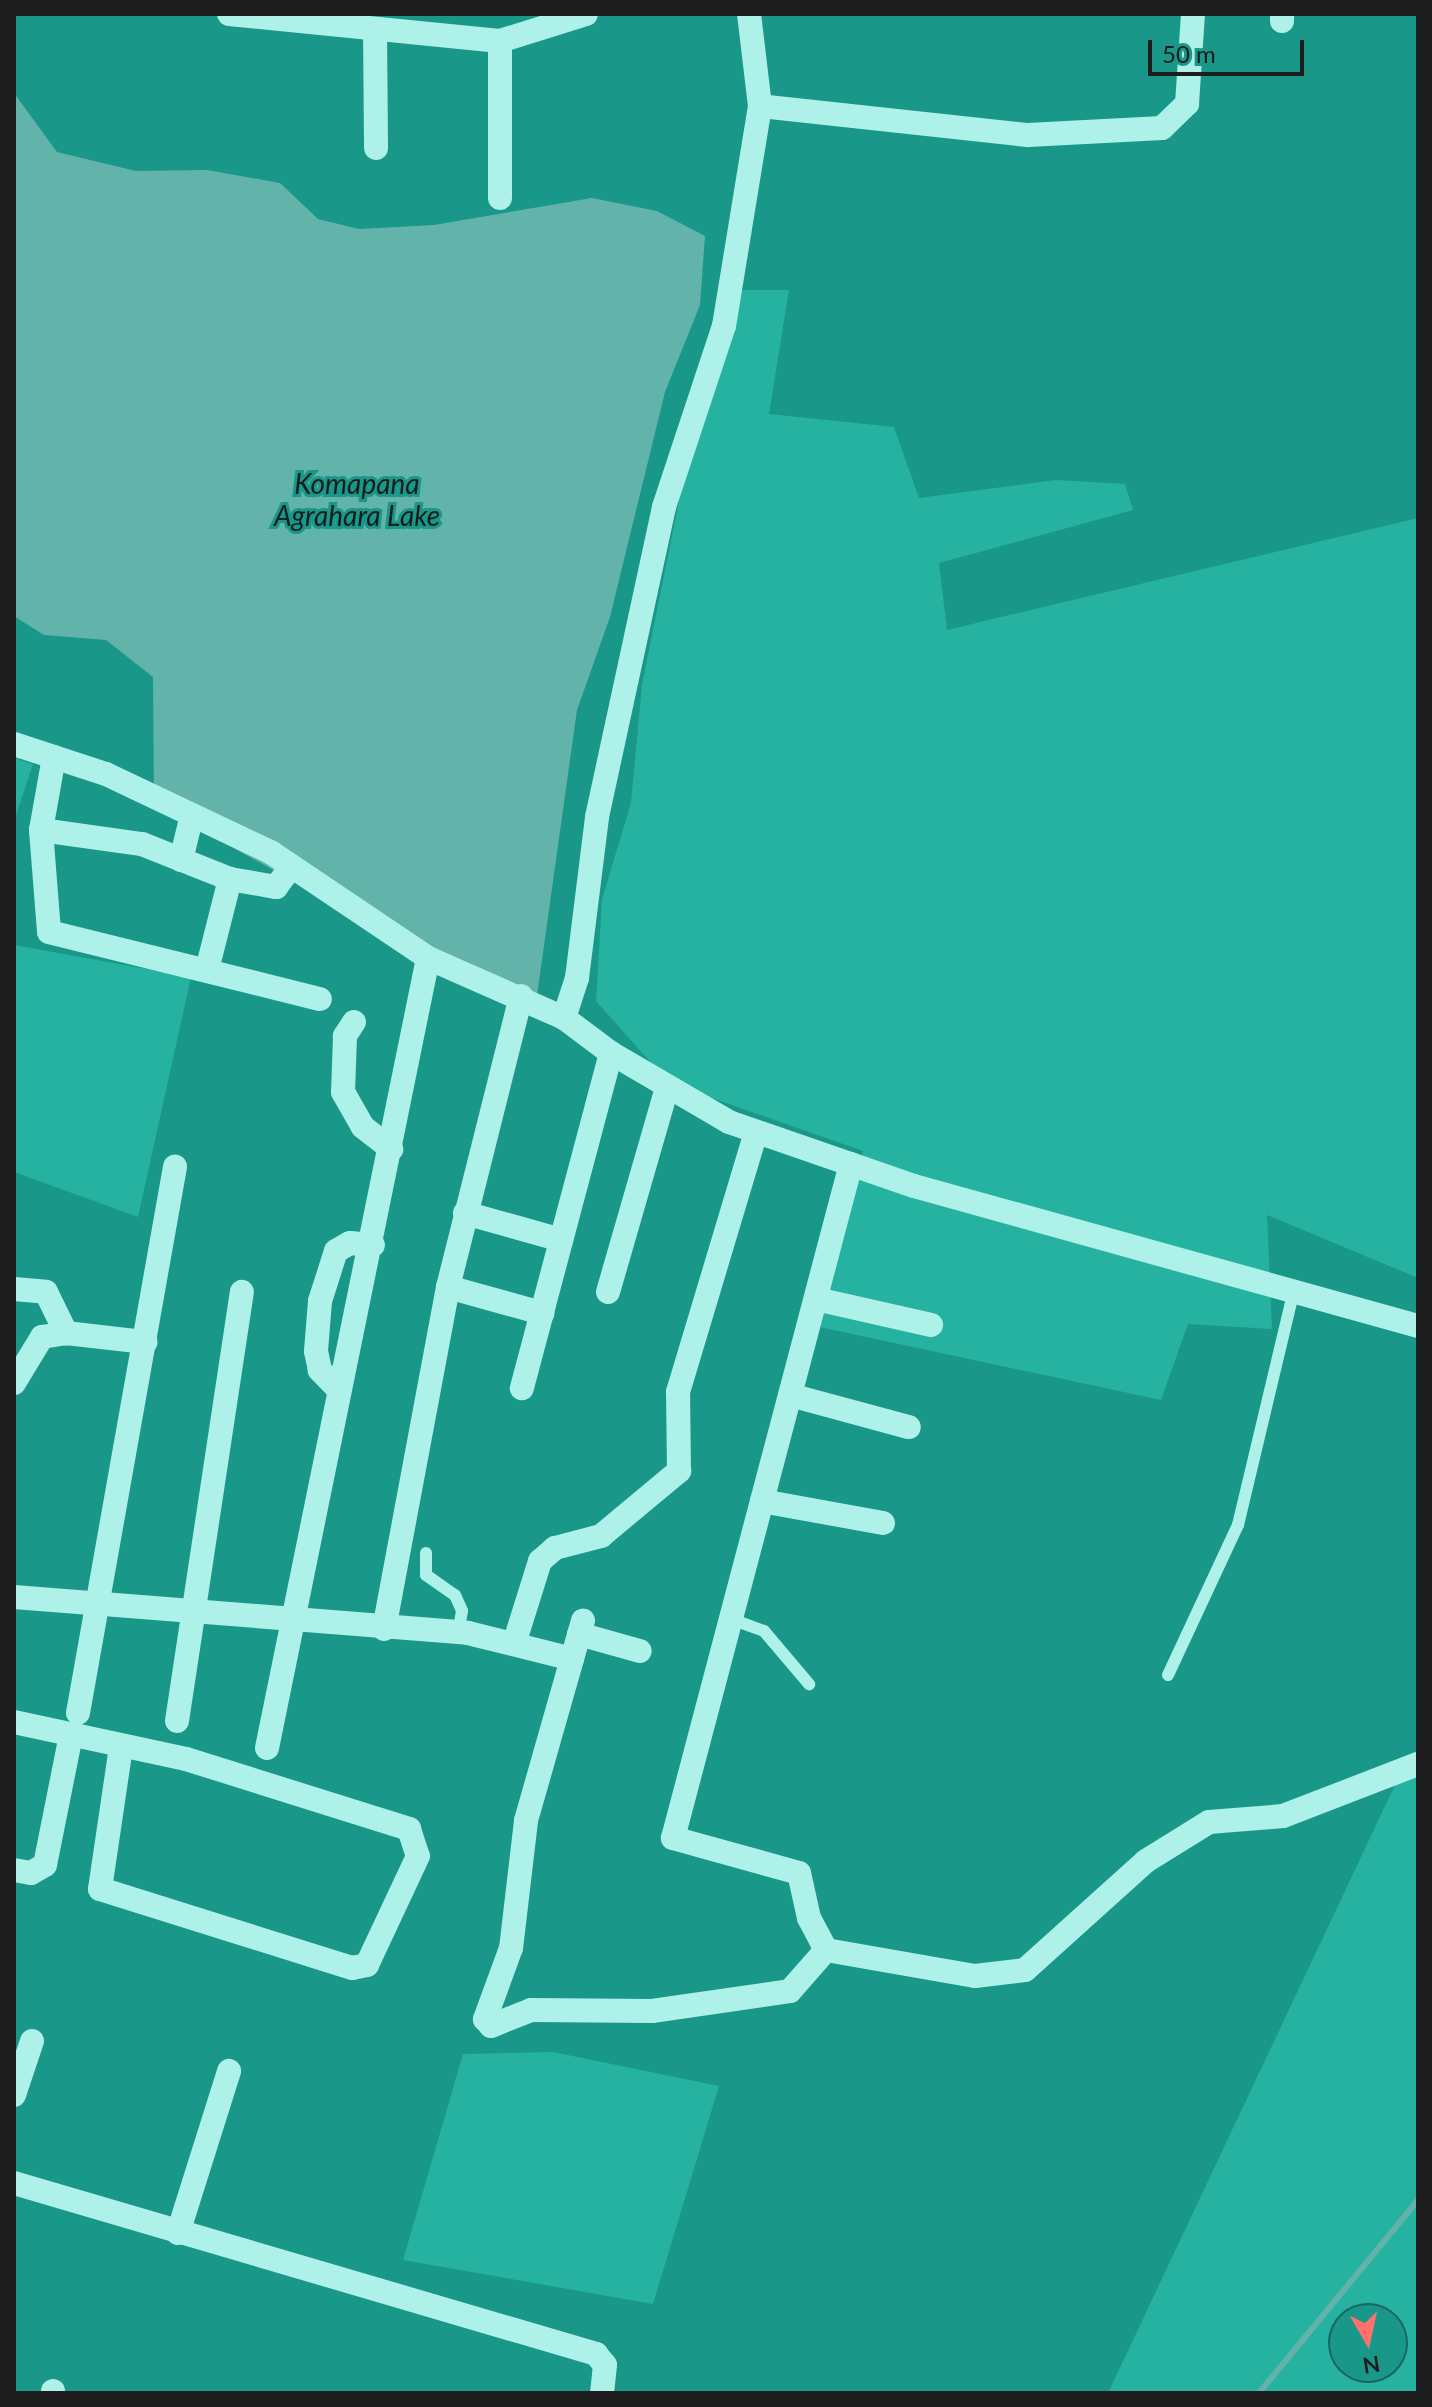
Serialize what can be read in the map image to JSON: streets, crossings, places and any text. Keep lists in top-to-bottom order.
{
  "water": ["Komapana Agrahara Lake"],
  "scale_bar": "50 m",
  "north": "bottom"
}
